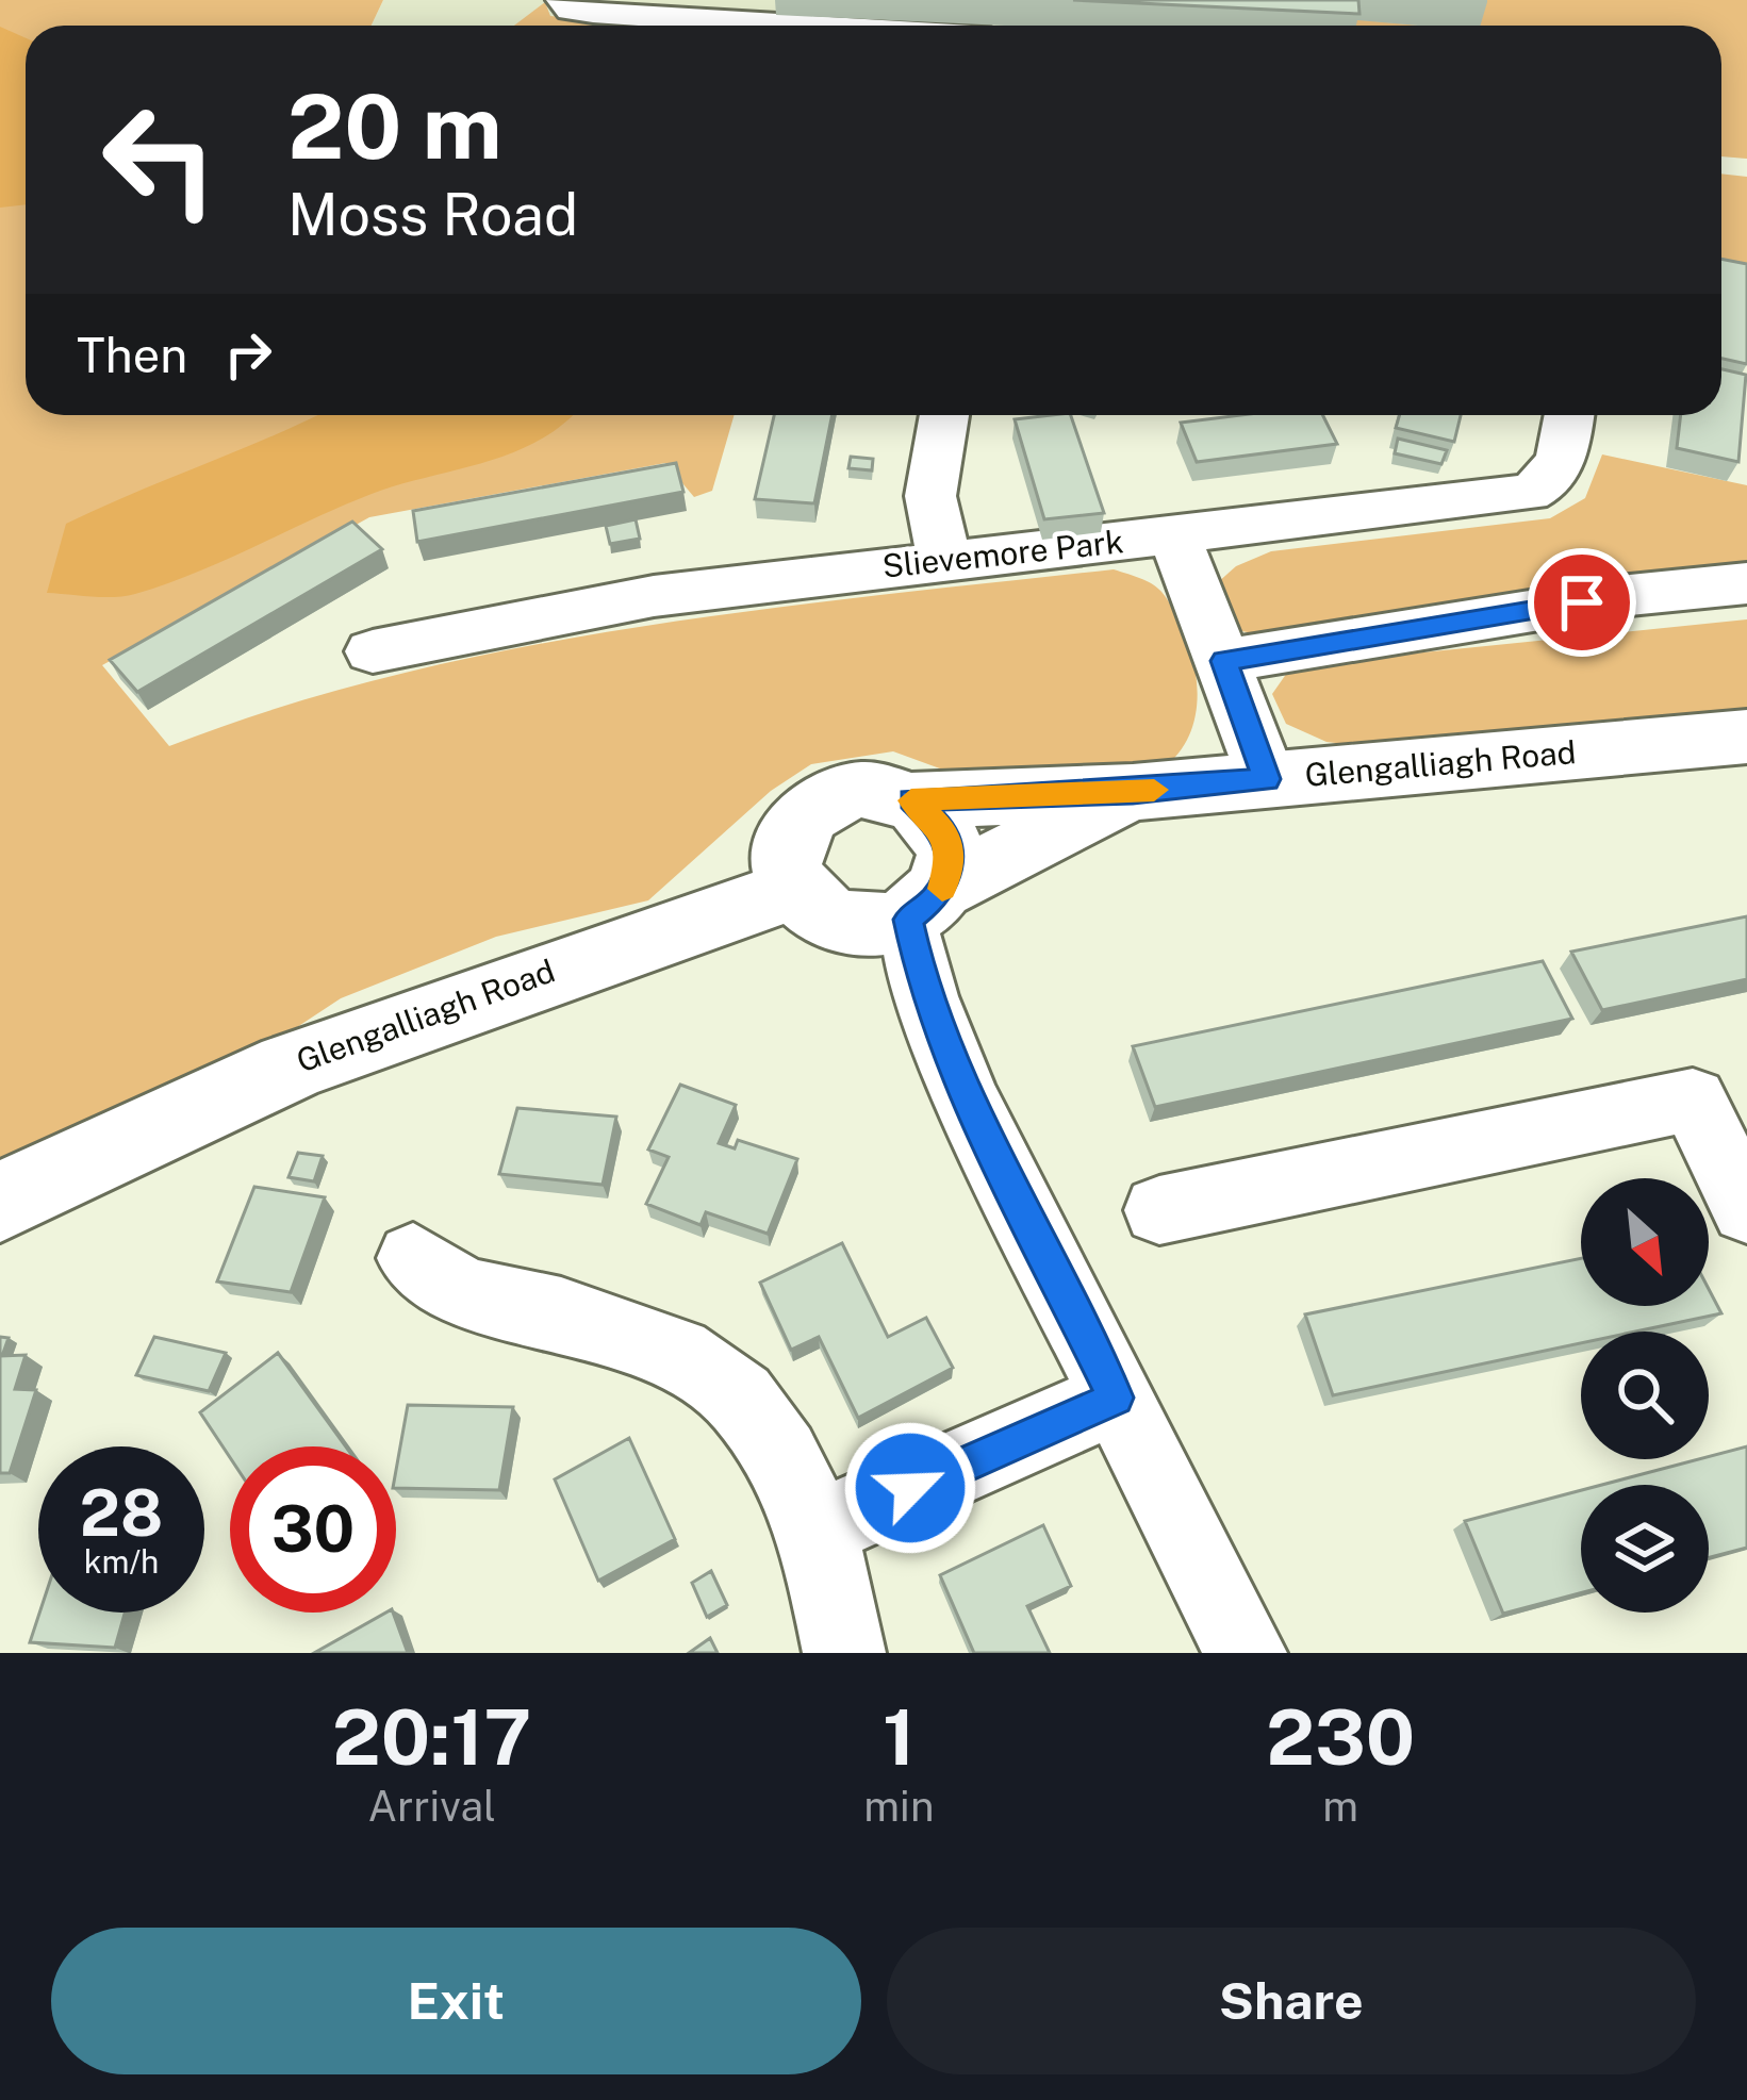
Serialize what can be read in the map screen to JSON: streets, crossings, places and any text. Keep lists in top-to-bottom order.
{
  "streets": {
    "main road": ["Glengalliagh Road"],
    "street": ["Slievemore Park"]
  },
  "north": "bottom right",
  "page": {
    "turn": ["20 m", "Moss Road"],
    "then": "Then",
    "speed": "28 km/h",
    "limit": "30",
    "eta": [
      "20:17",
      "Arrival",
      "1",
      "min",
      "230",
      "m"
    ],
    "buttons": ["Exit", "Share"]
  }
}
